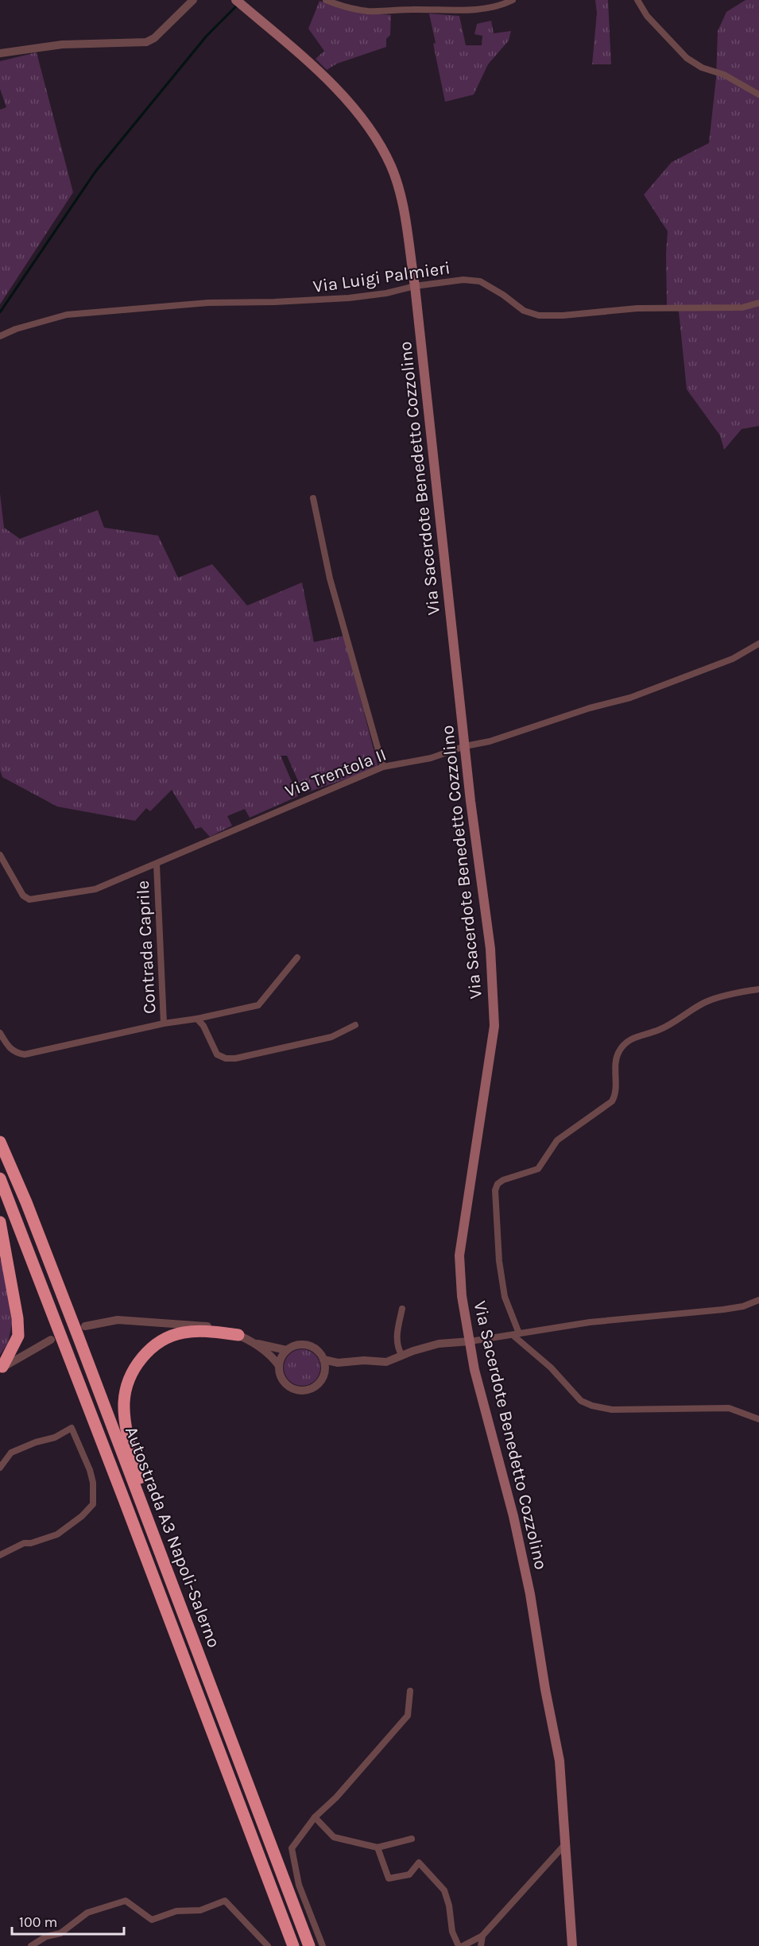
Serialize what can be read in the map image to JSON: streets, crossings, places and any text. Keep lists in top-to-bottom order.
{
  "streets": {
    "highway": ["Autostrada A3 Napoli-Salerno"],
    "main road": ["Via Sacerdote Benedetto Cozzolino"],
    "street": ["Via Luigi Palmieri", "Via Trentola II", "Contrada Caprile"]
  },
  "crossings": [
    ["Via Luigi Palmieri", "Via Sacerdote Benedetto Cozzolino"],
    ["Via Sacerdote Benedetto Cozzolino", "Via Trentola II"],
    ["Via Trentola II", "Contrada Caprile"]
  ],
  "scale_bar": "100 m"
}
